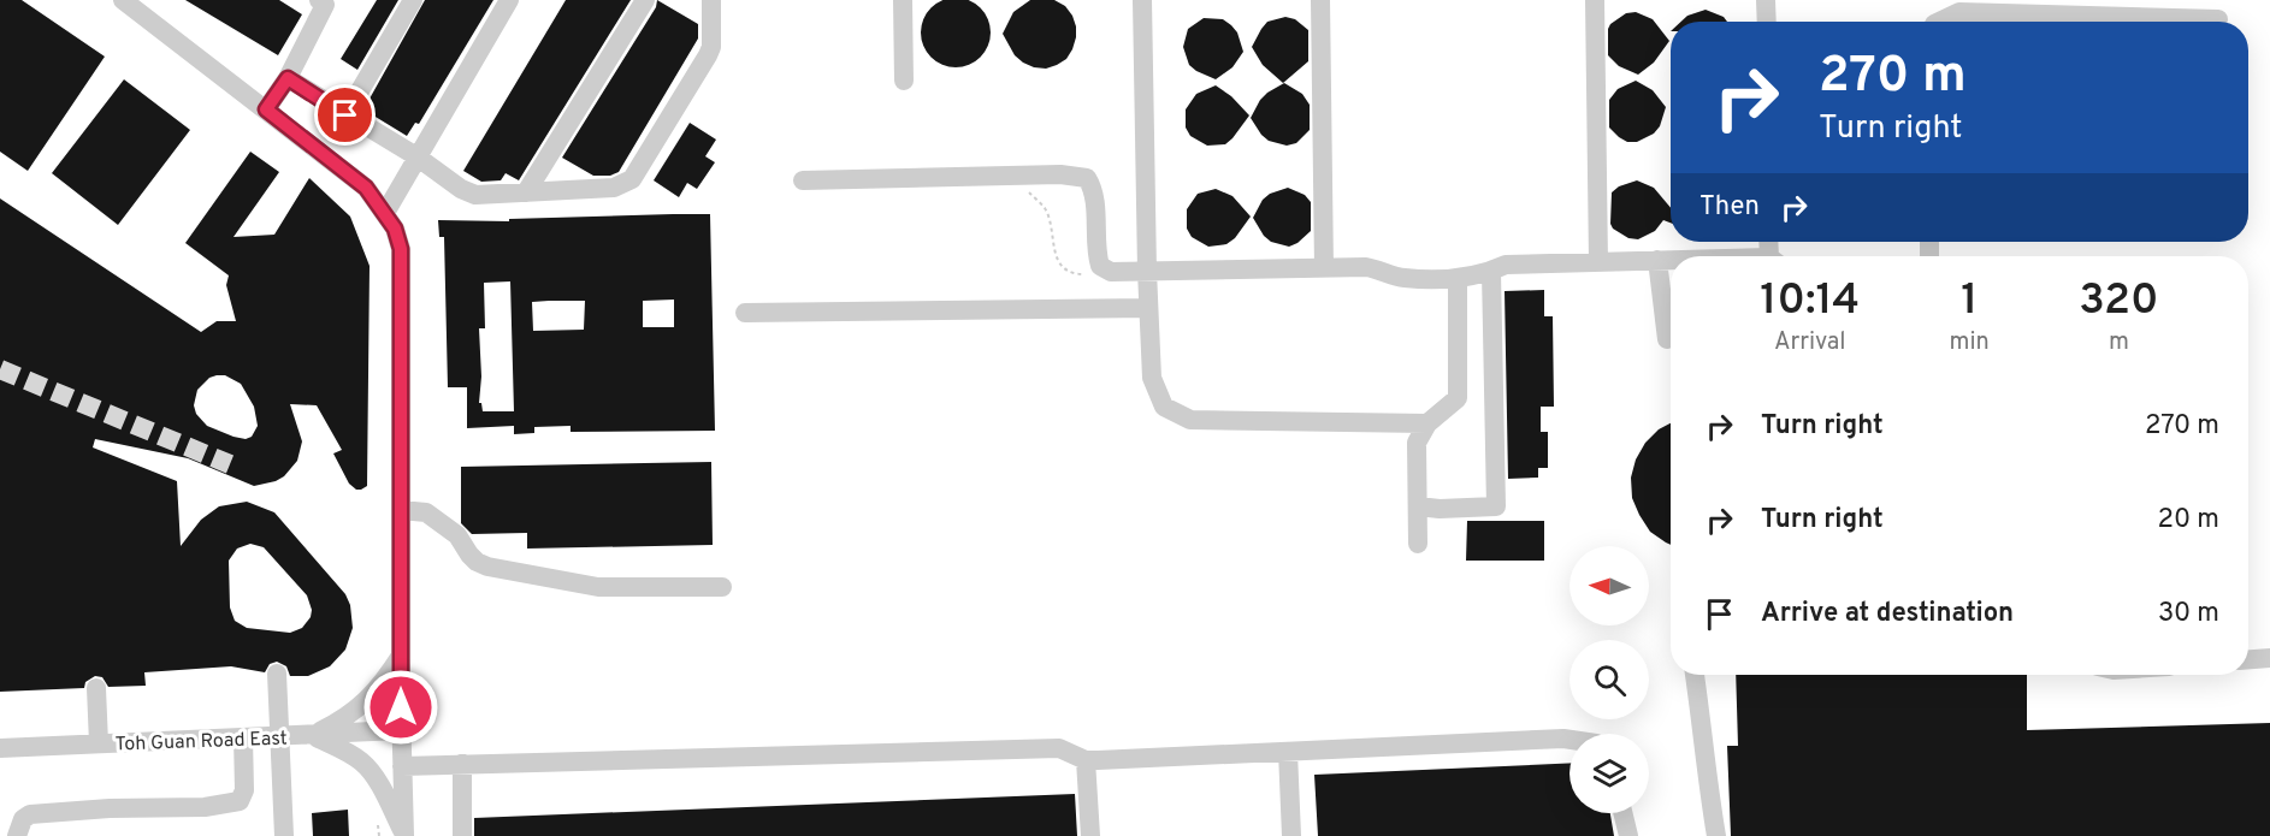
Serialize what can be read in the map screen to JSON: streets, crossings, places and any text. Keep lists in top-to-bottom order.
{
  "streets": {
    "street": ["Toh Guan Road East"]
  },
  "north": "left",
  "page": {
    "turn": ["270 m", "Turn right"],
    "then": "Then",
    "eta": [
      "10:14",
      "Arrival",
      "1",
      "min",
      "320",
      "m"
    ],
    "list": [
      {
        "name": "Turn right",
        "value": "270 m"
      },
      {
        "name": "Turn right",
        "value": "20 m"
      },
      {
        "name": "Arrive at destination",
        "value": "30 m"
      }
    ]
  }
}
